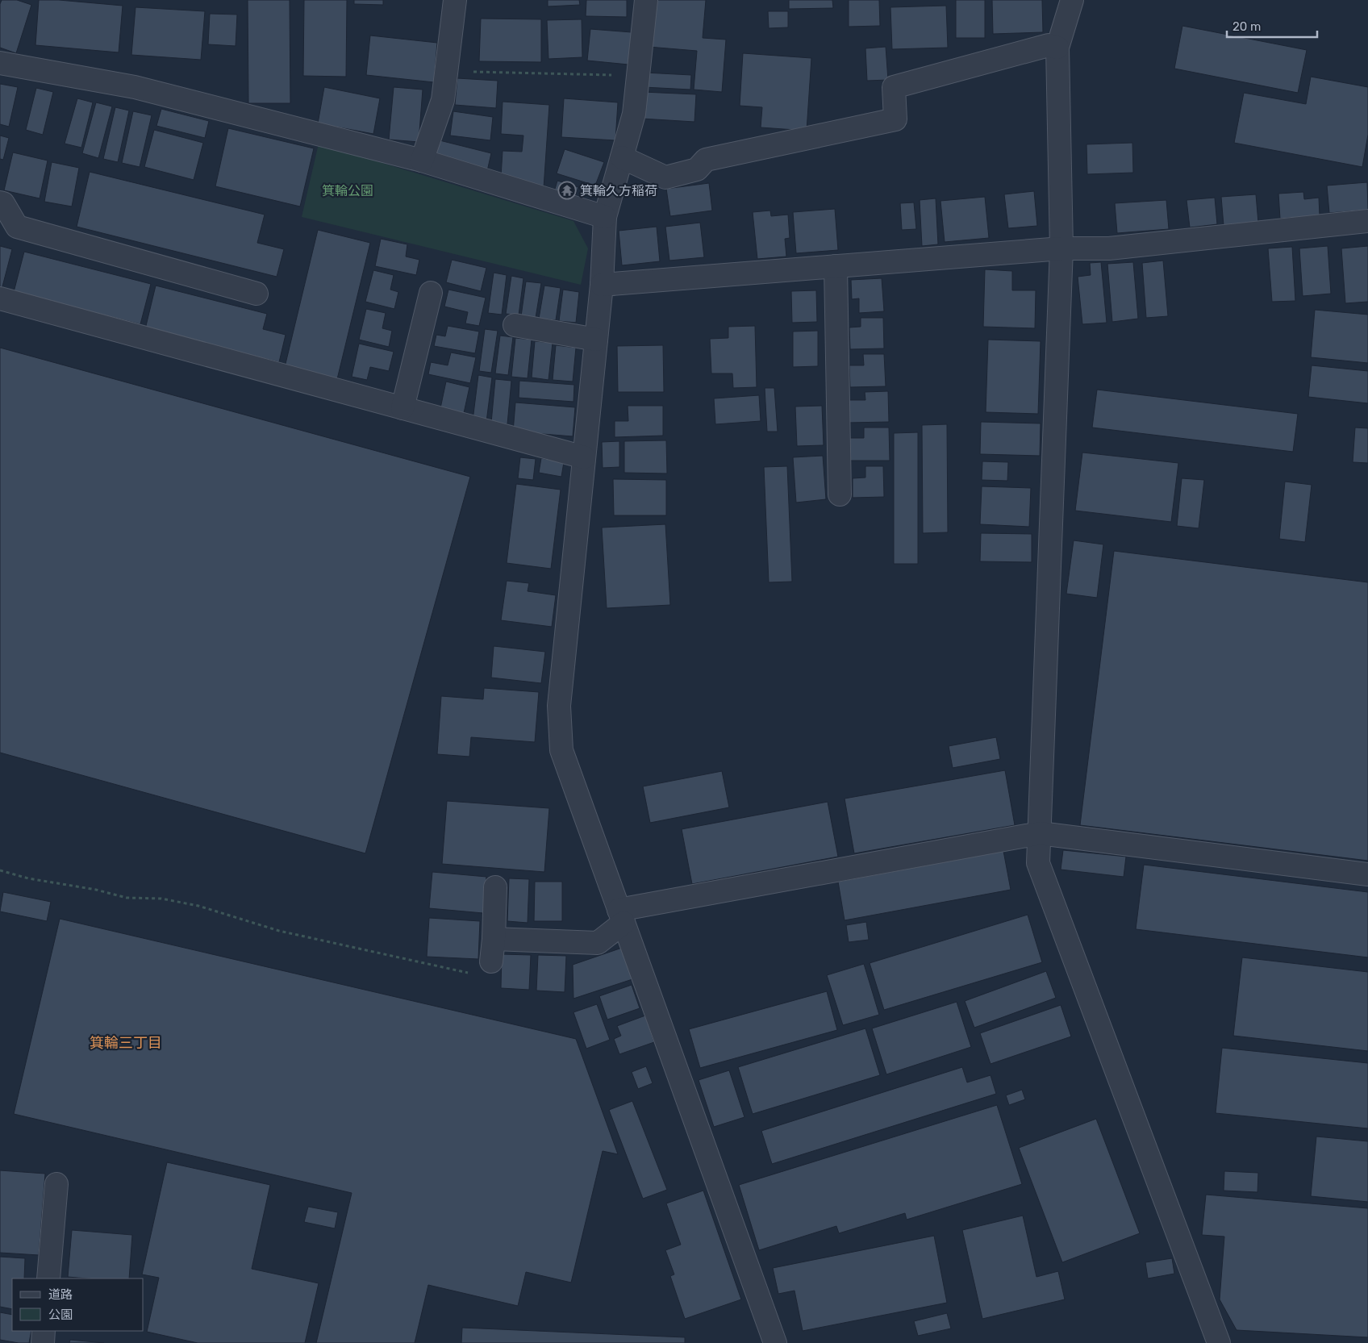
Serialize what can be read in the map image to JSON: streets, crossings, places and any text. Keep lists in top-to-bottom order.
{
  "districts": ["箕輪三丁目"],
  "parks": ["箕輪公園"],
  "places": {
    "temple": ["箕輪久方稲荷"]
  },
  "legend": ["道路", "公園"],
  "scale_bar": "20 m"
}
